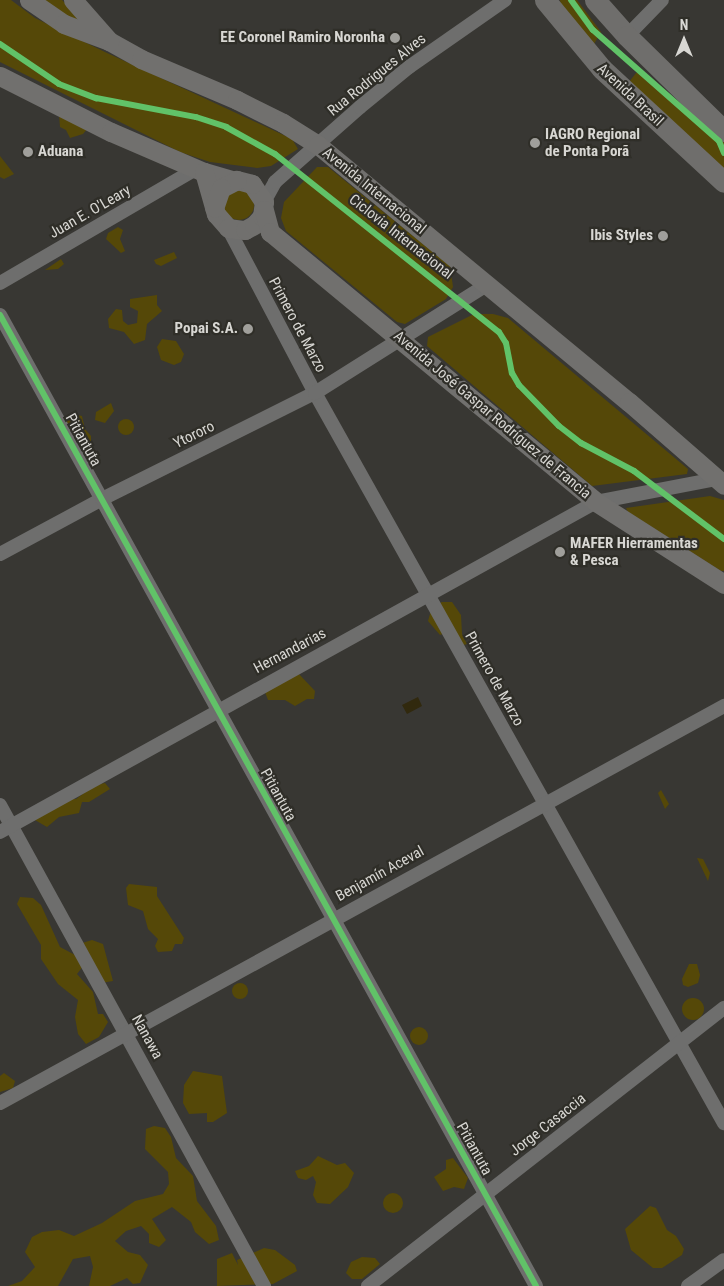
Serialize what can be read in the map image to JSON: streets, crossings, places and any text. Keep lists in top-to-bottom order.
{
  "streets": {
    "main road": ["Avenida Brasil", "Avenida Internacional", "Avenida José Gaspar Rodríguez de Francia"],
    "street": [
      "Rua Rodrigues Alves",
      "Juan E. O'Leary",
      "Primero de Marzo",
      "Ytororo",
      "Pitiantuta",
      "Hernandarias",
      "Benjamín Aceval",
      "Nanawa",
      "Jorge Casaccia"
    ],
    "cycle path": ["Ciclovia Internacional"]
  },
  "crossings": [
    ["Rua Rodrigues Alves", "Avenida Internacional"],
    ["Avenida Internacional", "Ytororo"],
    ["Avenida Internacional", "Hernandarias"],
    ["Primero de Marzo", "Avenida José Gaspar Rodríguez de Francia"],
    ["Primero de Marzo", "Ytororo"],
    ["Primero de Marzo", "Hernandarias"],
    ["Primero de Marzo", "Benjamín Aceval"],
    ["Primero de Marzo", "Jorge Casaccia"],
    ["Avenida José Gaspar Rodríguez de Francia", "Ytororo"],
    ["Avenida José Gaspar Rodríguez de Francia", "Hernandarias"],
    ["Ytororo", "Pitiantuta"],
    ["Pitiantuta", "Hernandarias"],
    ["Pitiantuta", "Benjamín Aceval"],
    ["Pitiantuta", "Jorge Casaccia"],
    ["Hernandarias", "Nanawa"],
    ["Benjamín Aceval", "Nanawa"]
  ],
  "places": [
    "EE Coronel Ramiro Noronha",
    "IAGRO Regional de Ponta Porã",
    "Aduana",
    "Ibis Styles",
    "Popai S.A.",
    "MAFER Hierramentas & Pesca"
  ],
  "north": "top"
}
